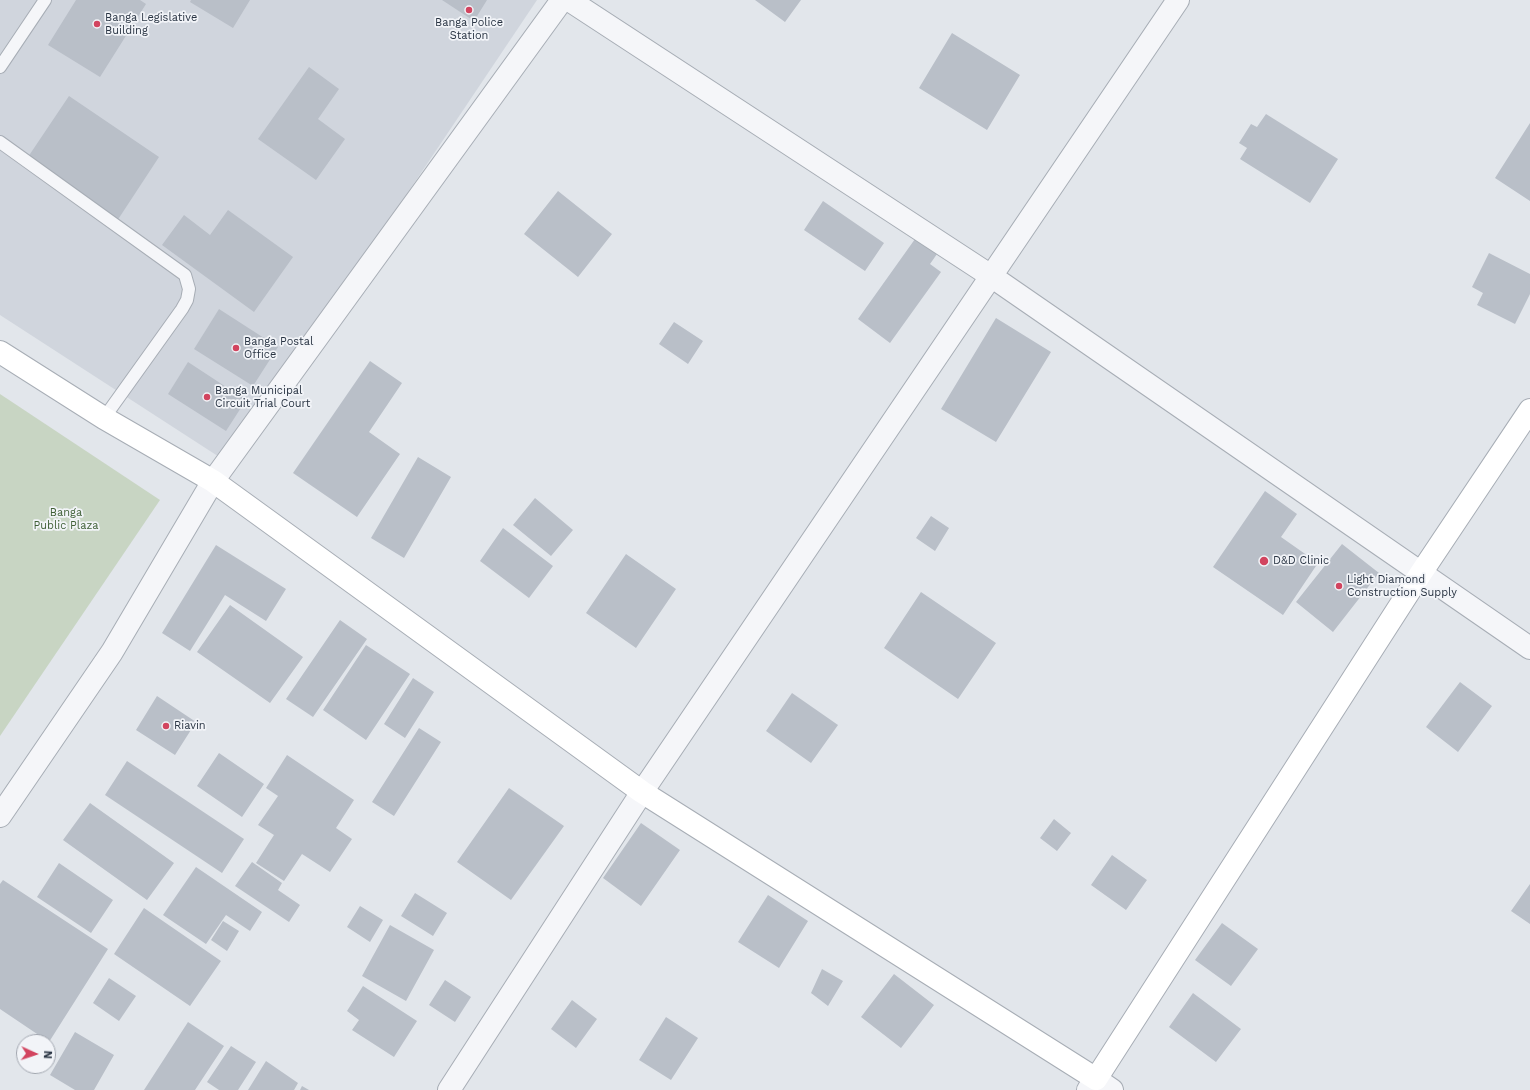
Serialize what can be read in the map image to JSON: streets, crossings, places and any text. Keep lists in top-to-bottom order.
{
  "parks": ["Banga Public Plaza"],
  "places": [
    "Banga Police Station",
    "Banga Legislative Building",
    "Banga Postal Office",
    "Banga Municipal Circuit Trial Court",
    "D&D Clinic",
    "Light Diamond Construction Supply",
    "Riavin"
  ],
  "north": "right"
}
